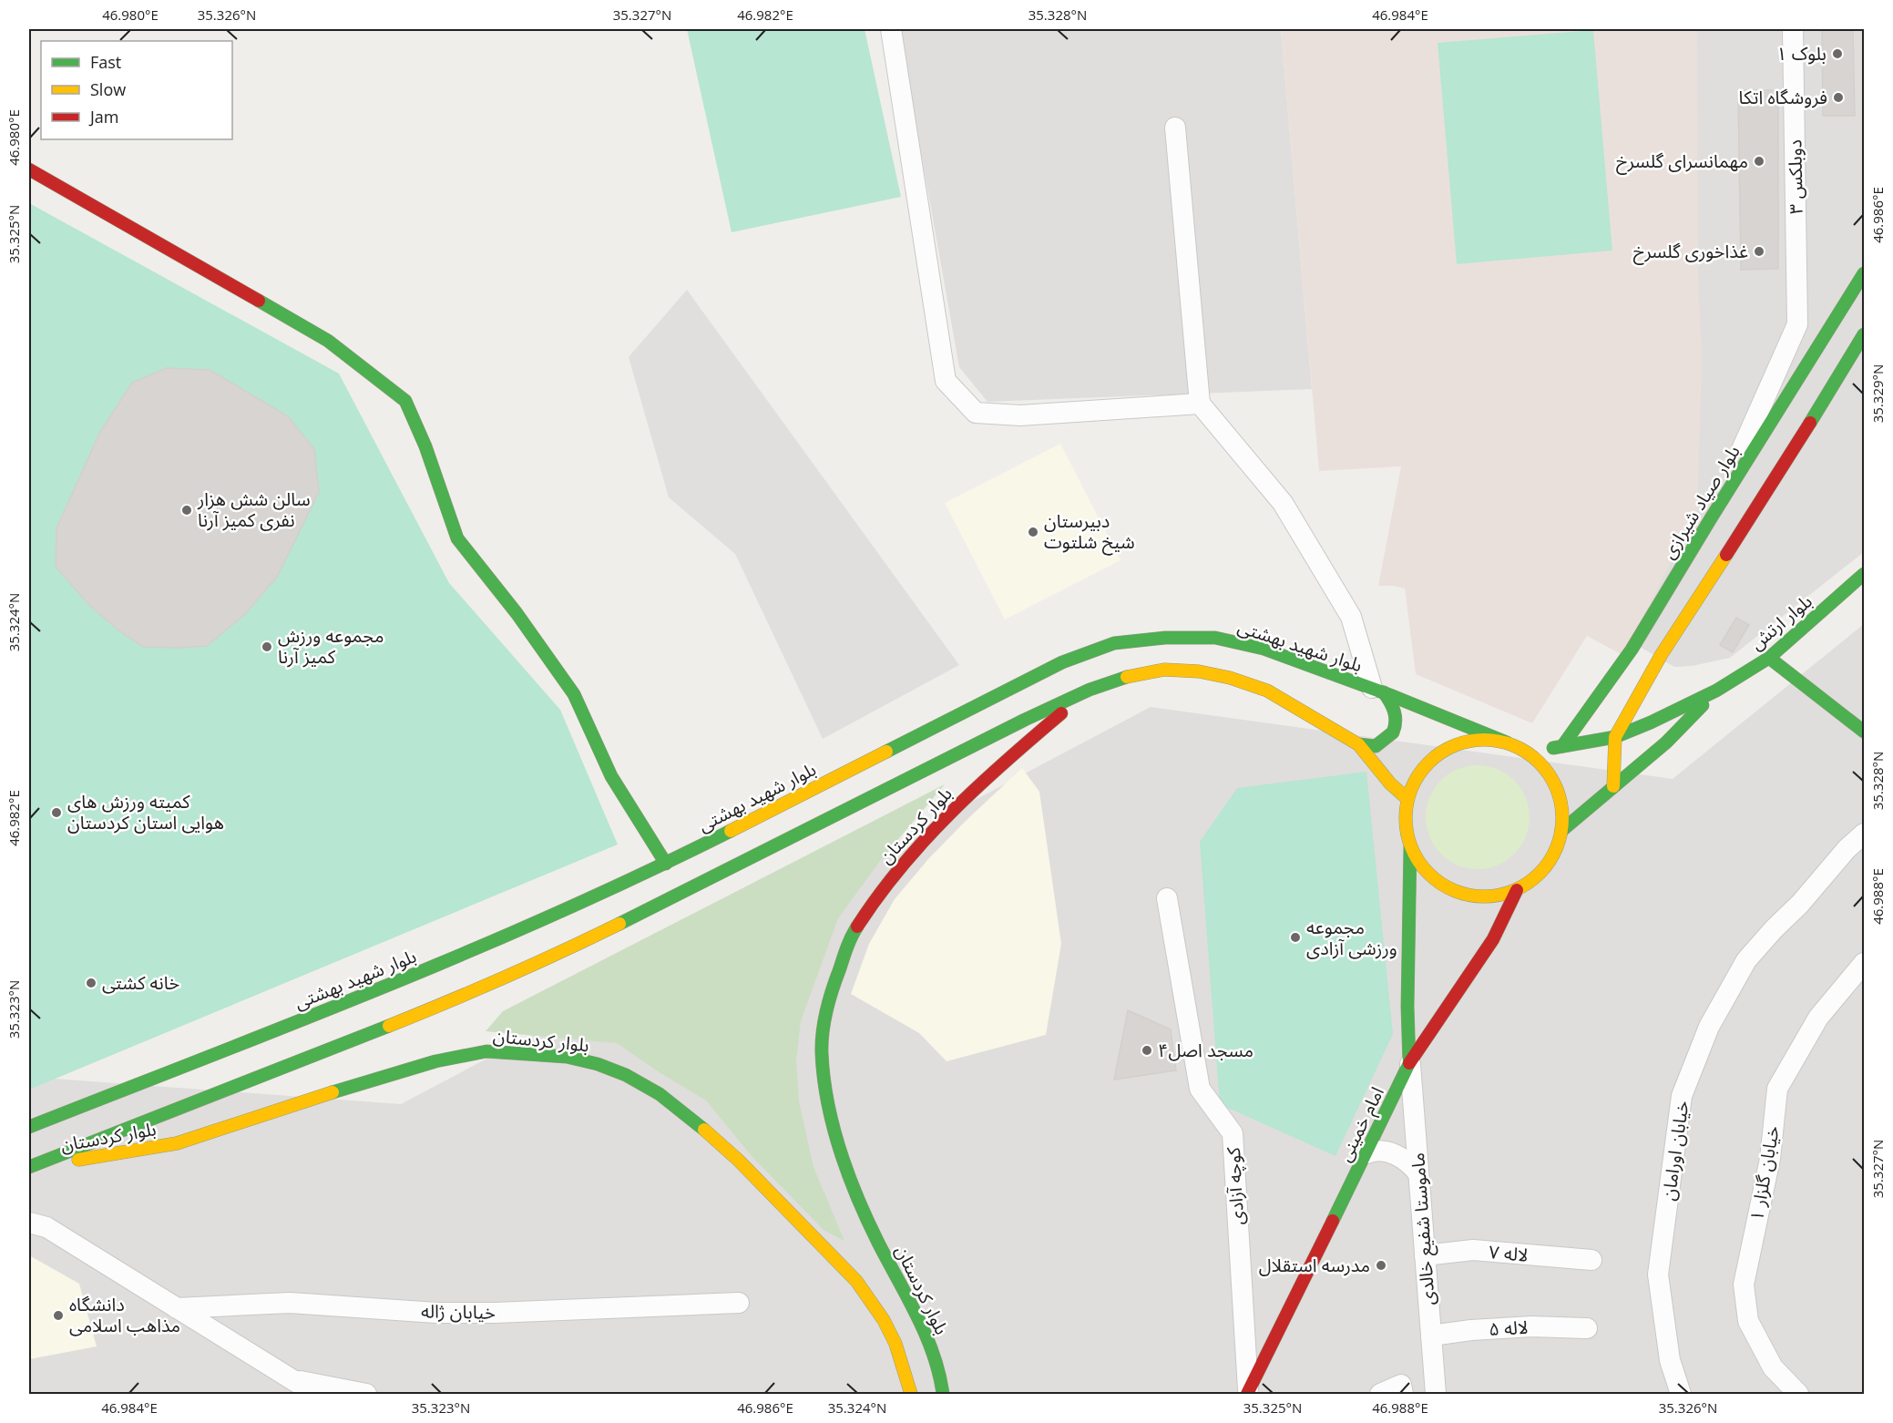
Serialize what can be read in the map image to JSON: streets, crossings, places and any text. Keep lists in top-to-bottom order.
{
  "streets": {
    "main road": [
      "بلوار صیاد شیرازی",
      "بلوار ارتش",
      "بلوار شهید بهشتی",
      "بلوار کردستان",
      "امام خمینی"
    ],
    "street": [
      "دوبلکس ۳",
      "خیابان اورامان",
      "خیابان گلزار ۱",
      "کوچه آزادی",
      "ماموستا شفیع خالدی",
      "لاله ۷",
      "خیابان ژاله",
      "لاله ۵"
    ]
  },
  "crossings": [
    ["بلوار شهید بهشتی", "امام خمینی"],
    ["امام خمینی", "کوچه آزادی"],
    ["امام خمینی", "ماموستا شفیع خالدی"],
    ["ماموستا شفیع خالدی", "لاله ۷"],
    ["ماموستا شفیع خالدی", "لاله ۵"]
  ],
  "places": [
    "بلوک ۱",
    "فروشگاه اتکا",
    "مهمانسرای گلسرخ",
    "غذاخوری گلسرخ",
    "سالن شش هزار نفری کمیز آرنا",
    "دبیرستان شیخ شلتوت",
    "مجموعه ورزش کمیز آرنا",
    "کمیته ورزش های هوایی استان کردستان",
    "مجموعه ورزشی آزادی",
    "خانه کشتی",
    "مسجد اصل۴",
    "مدرسه استقلال",
    "دانشگاه مذاهب اسلامی"
  ],
  "legend": ["Fast", "Slow", "Jam"],
  "coordinates": [
    "46.980°E",
    "35.326°N",
    "35.327°N",
    "46.982°E",
    "35.328°N",
    "46.984°E",
    "46.986°E",
    "35.325°N",
    "35.329°N",
    "35.324°N",
    "46.988°E",
    "35.323°N"
  ]
}
